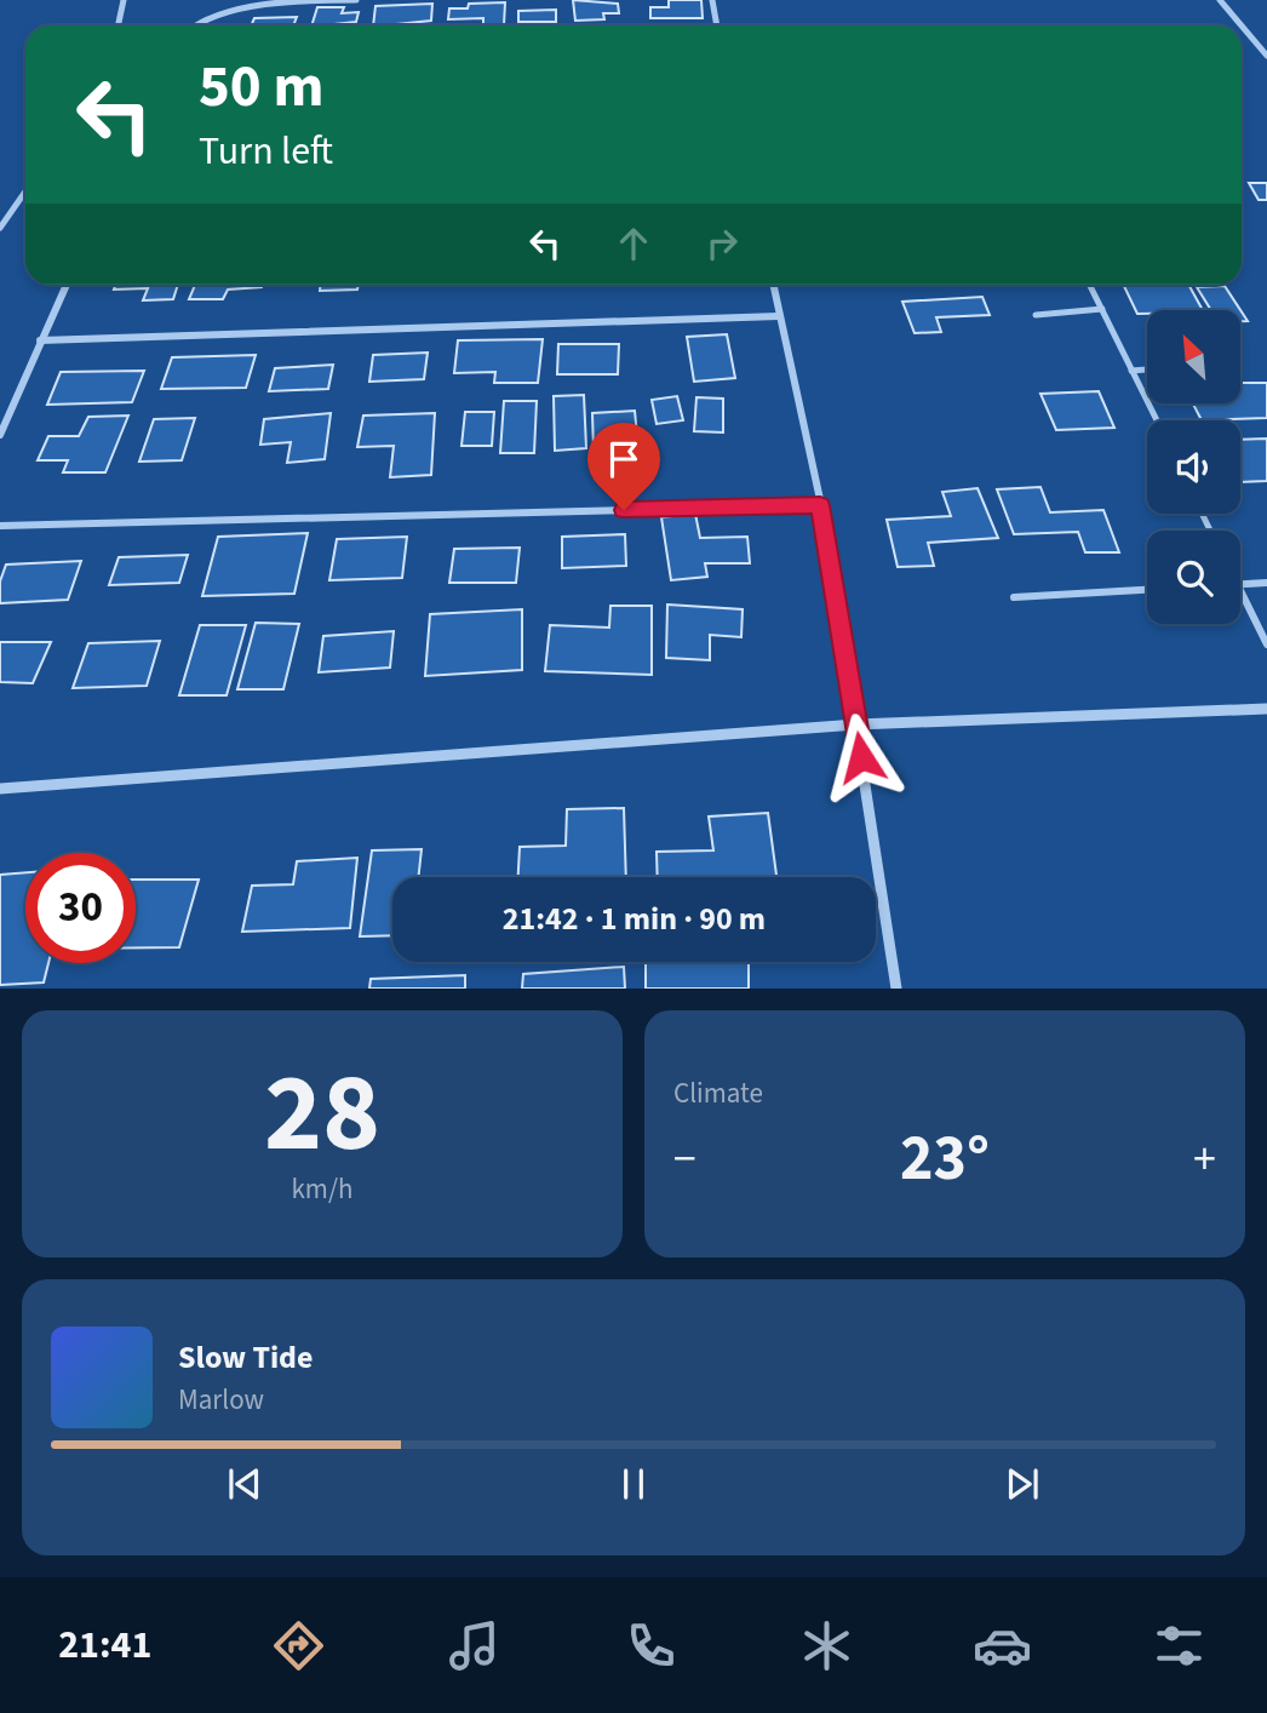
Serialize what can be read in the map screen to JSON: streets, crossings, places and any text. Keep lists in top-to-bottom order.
{
  "north": "top left",
  "page": {
    "turn": ["50 m", "Turn left"],
    "limit": "30",
    "trip": "21:42 · 1 min · 90 m",
    "tile": [
      ["28", "km/h"],
      "Climate"
    ],
    "heat": ["−", "23°", "+"],
    "song": ["Slow Tide", "Marlow"],
    "tabs": "21:41"
  }
}
